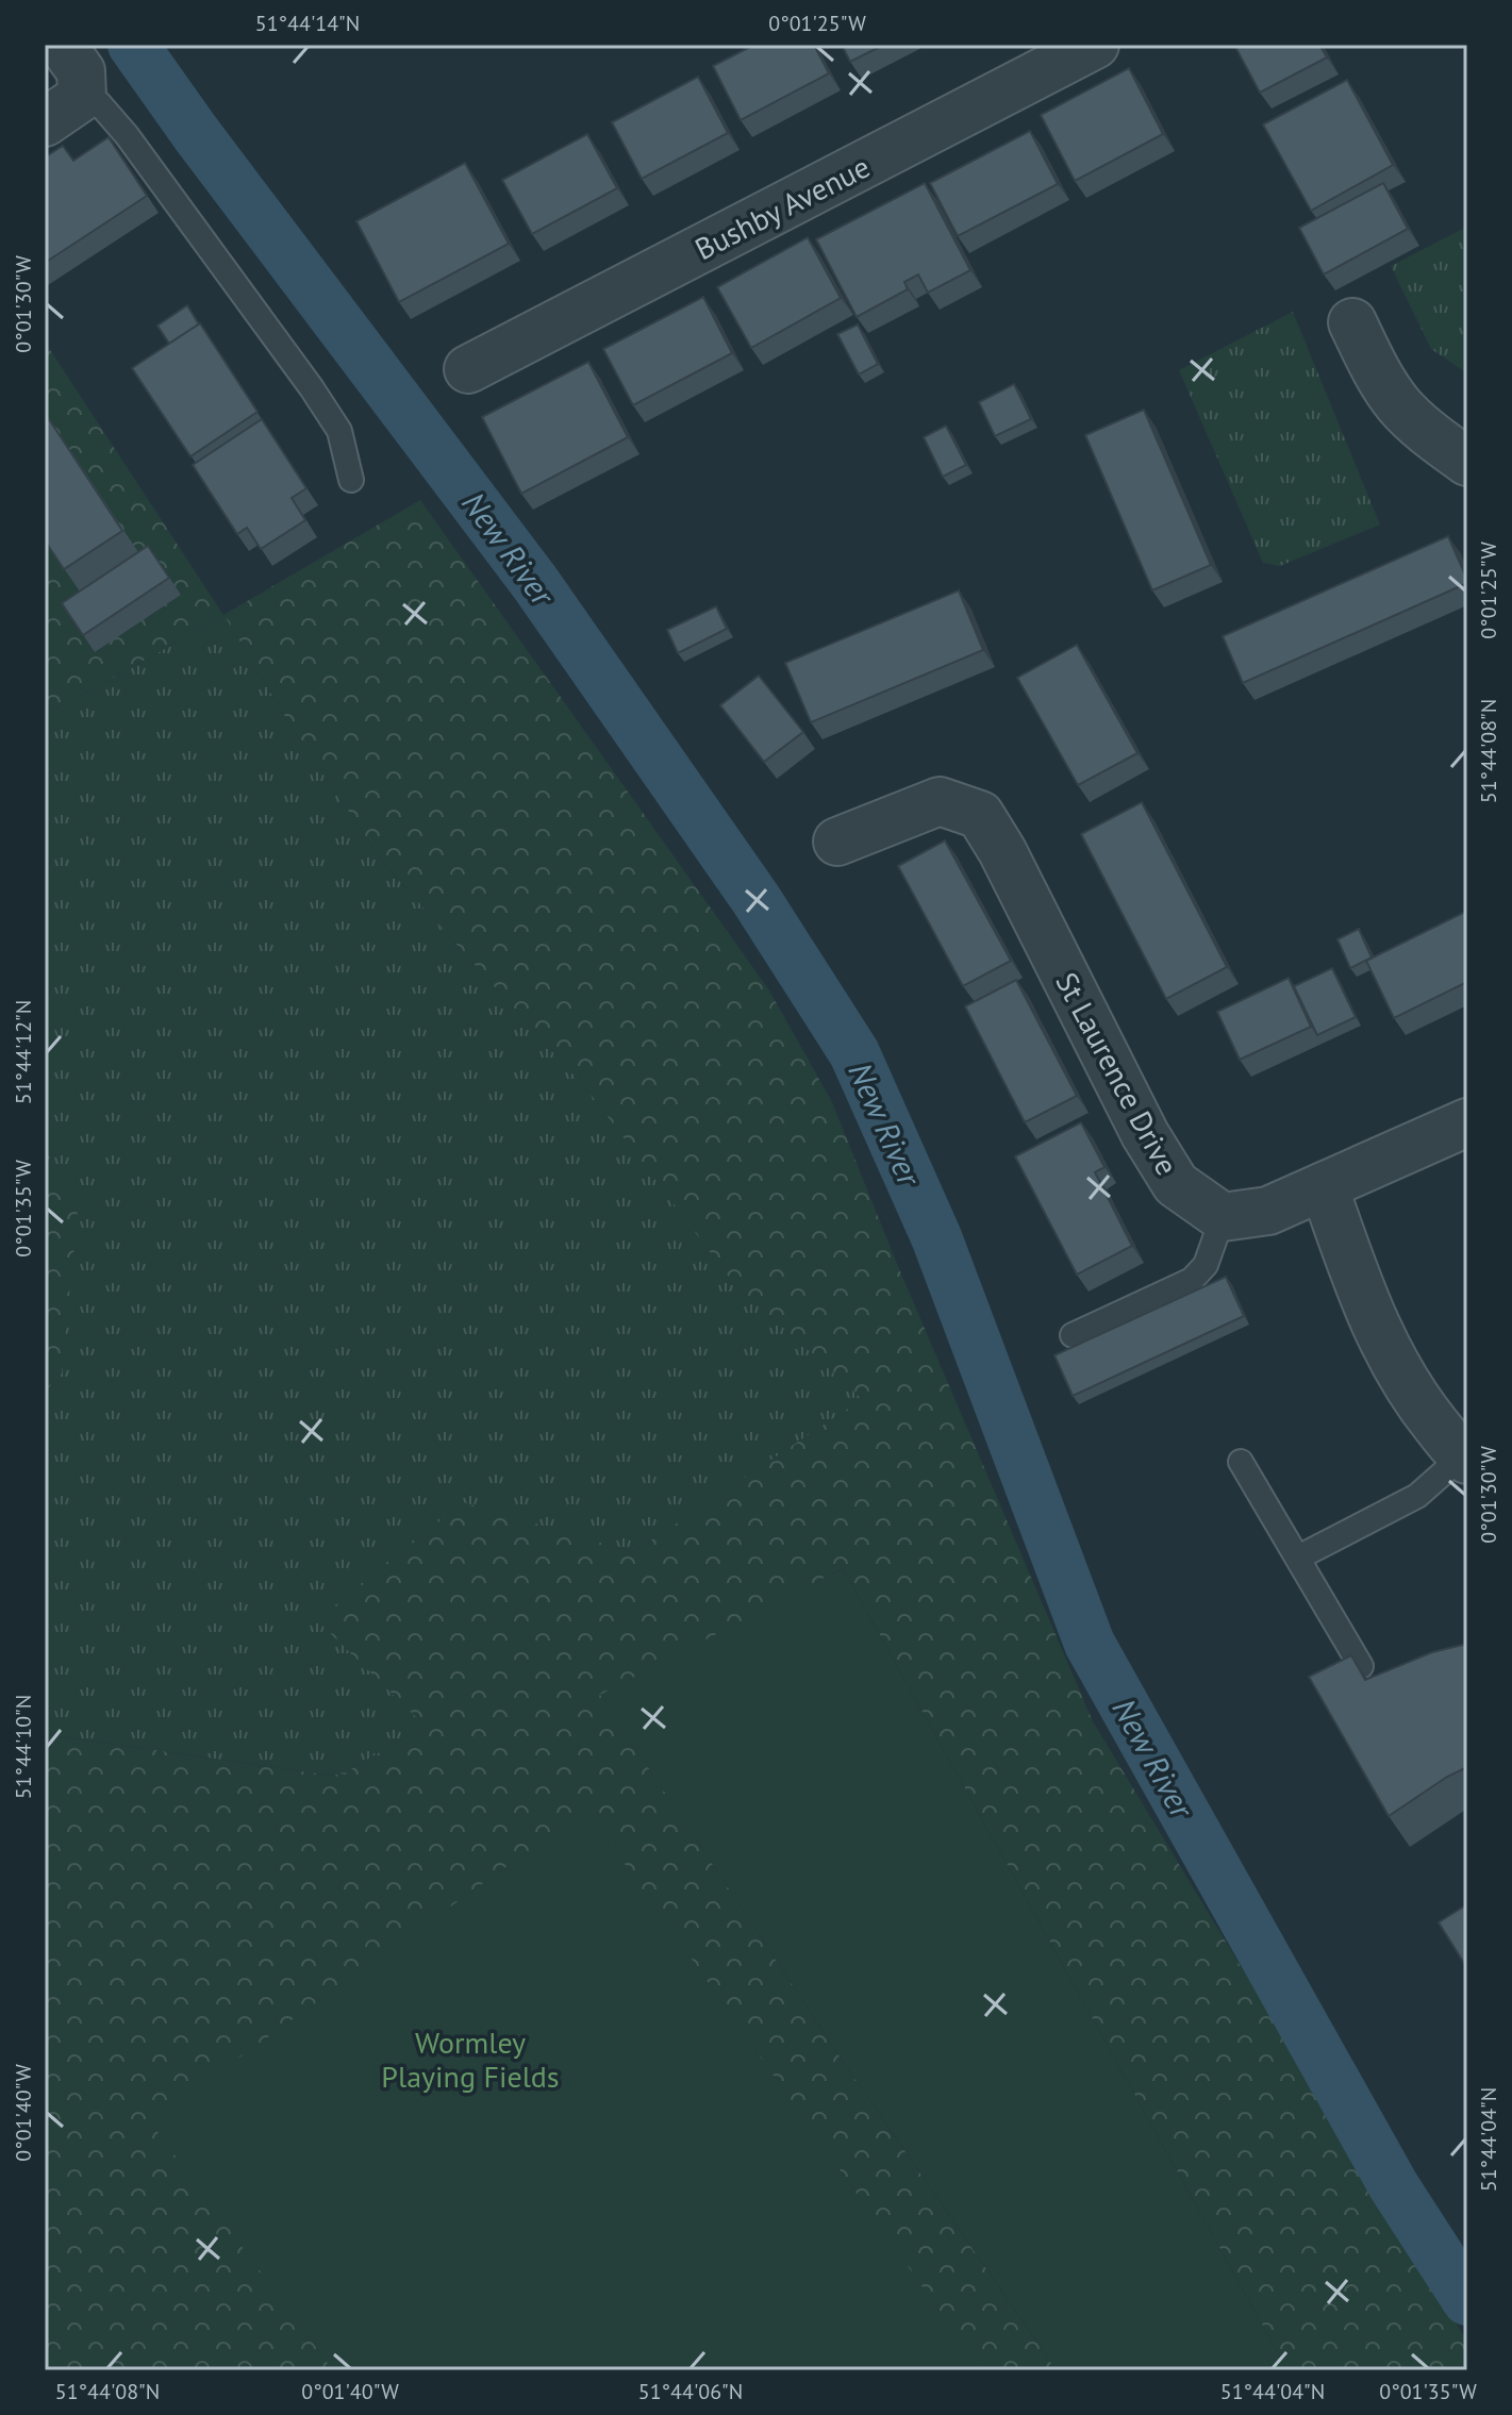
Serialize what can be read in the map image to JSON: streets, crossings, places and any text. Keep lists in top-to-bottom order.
{
  "streets": {
    "street": ["Bushby Avenue", "St Laurence Drive"]
  },
  "water": ["New River"],
  "parks": ["Wormley Playing Fields"],
  "coordinates": [
    "51°44'14\"N",
    "0°01'25\"W",
    "0°01'30\"W",
    "51°44'08\"N",
    "51°44'12\"N",
    "0°01'35\"W",
    "51°44'10\"N",
    "0°01'40\"W",
    "51°44'04\"N",
    "51°44'06\"N"
  ]
}
